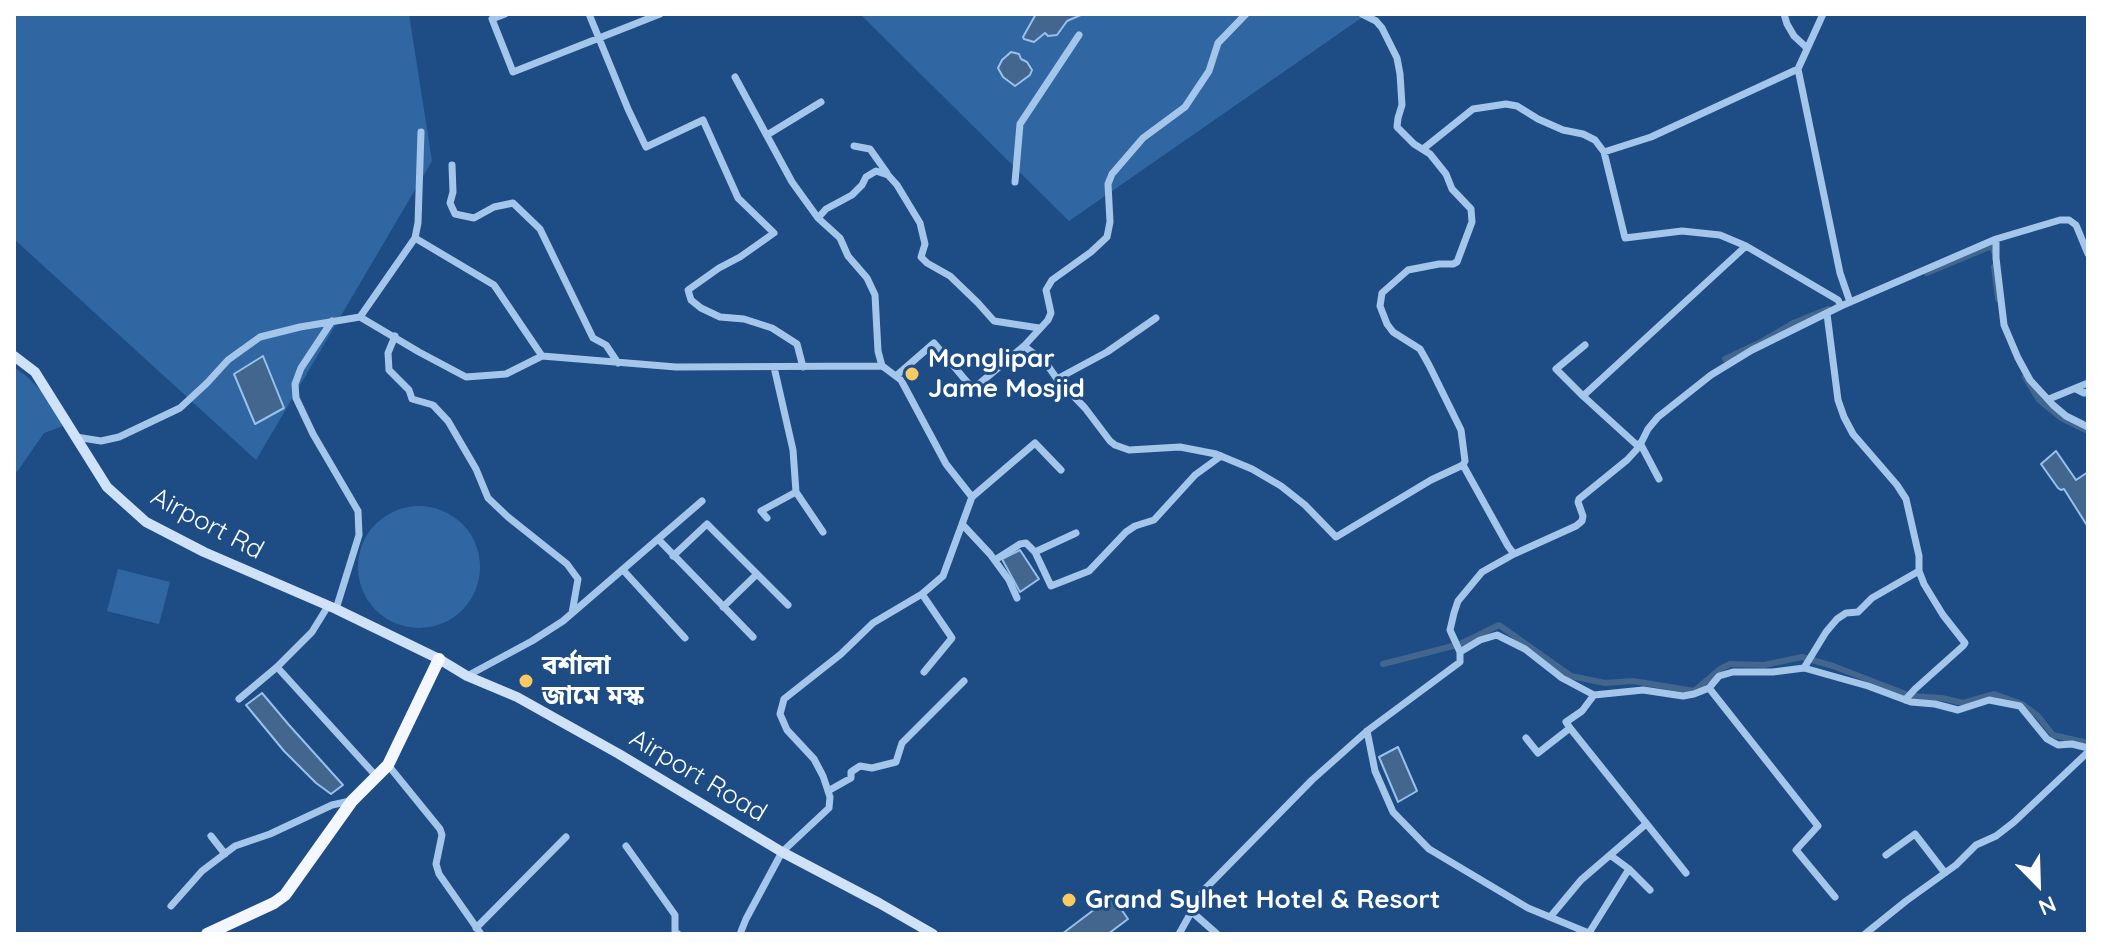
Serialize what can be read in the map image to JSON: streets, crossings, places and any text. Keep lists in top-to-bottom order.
{
  "streets": {
    "main road": ["Airport Rd", "Airport Road"]
  },
  "crossings": [
    ["Airport Rd", "Airport Road"]
  ],
  "places": ["Monglipar Jame Mosjid", "বর্শালা জামে মস্ক", "Grand Sylhet Hotel & Resort"],
  "north": "bottom right"
}
